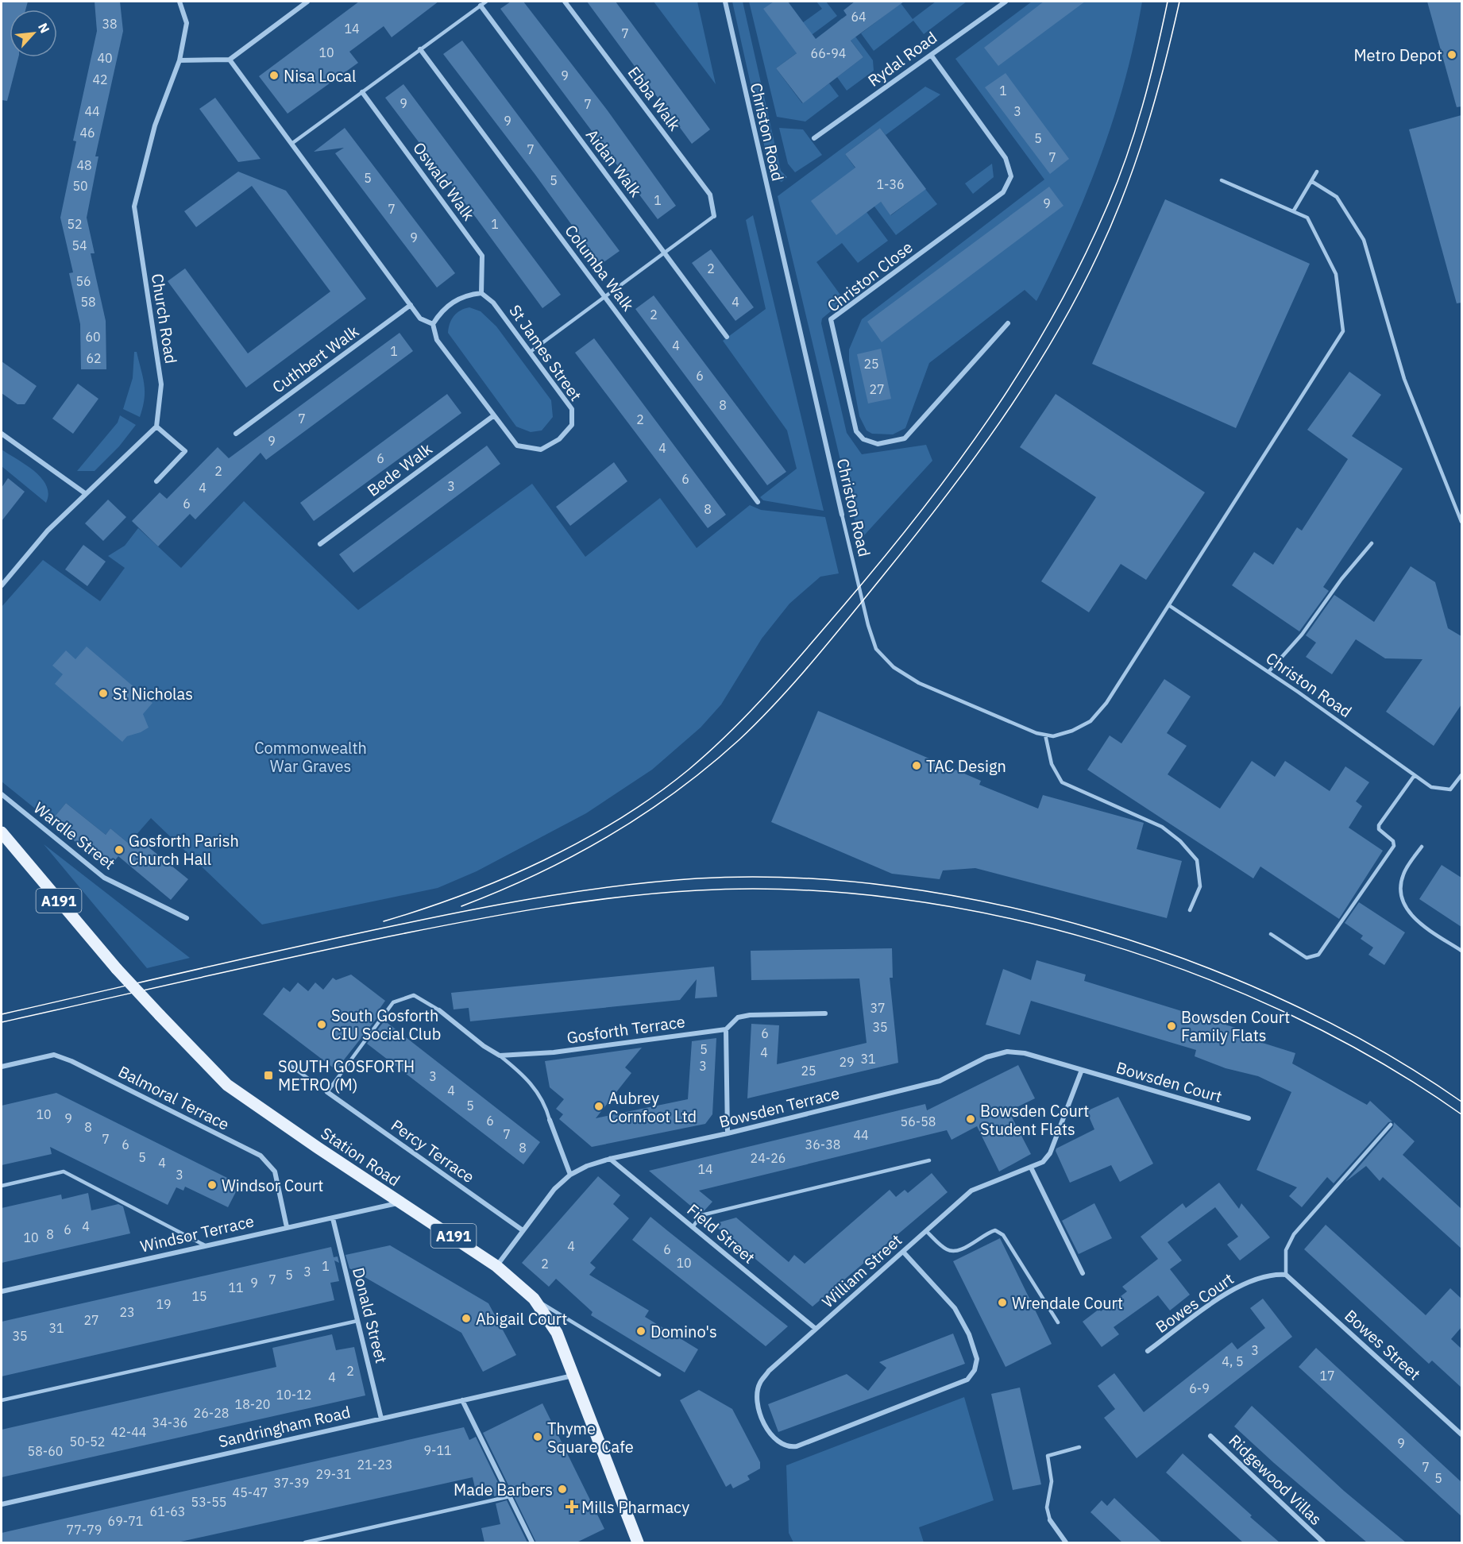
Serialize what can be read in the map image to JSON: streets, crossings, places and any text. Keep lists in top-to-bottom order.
{
  "streets": {
    "main road": ["A191", "Station Road"],
    "street": [
      "Rydal Road",
      "Ebba Walk",
      "Christon Road",
      "Aidan Walk",
      "Oswald Walk",
      "Columba Walk",
      "Christon Close",
      "Church Road",
      "St James Street",
      "Cuthbert Walk",
      "Bede Walk",
      "Wardle Street",
      "Gosforth Terrace",
      "Bowsden Court",
      "Balmoral Terrace",
      "Bowsden Terrace",
      "Percy Terrace",
      "Windsor Terrace",
      "Field Street",
      "William Street",
      "Bowes Court",
      "Donald Street",
      "Bowes Street",
      "Sandringham Road",
      "Ridgewood Villas"
    ]
  },
  "crossings": [
    ["Rydal Road", "Christon Close"],
    ["Oswald Walk", "St James Street"],
    ["St James Street", "Bede Walk"],
    ["Bowsden Court", "Bowsden Terrace"],
    ["Balmoral Terrace", "Windsor Terrace"],
    ["Bowsden Terrace", "Percy Terrace"],
    ["Bowsden Terrace", "Station Road"],
    ["Bowsden Terrace", "Field Street"],
    ["Station Road", "Windsor Terrace"],
    ["Station Road", "Sandringham Road"],
    ["Windsor Terrace", "Donald Street"],
    ["Field Street", "William Street"],
    ["Bowes Court", "Bowes Street"],
    ["Donald Street", "Sandringham Road"]
  ],
  "parks": ["Commonwealth War Graves"],
  "places": {
    "other": [
      "Metro Depot",
      "Nisa Local",
      "St Nicholas",
      "TAC Design",
      "Gosforth Parish Church Hall",
      "South Gosforth CIU Social Club",
      "Bowsden Court Family Flats",
      "Aubrey Cornfoot Ltd",
      "Bowsden Court Student Flats",
      "Windsor Court",
      "Wrendale Court",
      "Abigail Court",
      "Domino's",
      "Thyme Square Cafe",
      "Made Barbers"
    ],
    "transit": ["SOUTH GOSFORTH METRO (M)"],
    "health": ["Mills Pharmacy"]
  },
  "house_numbers": [
    "64",
    "38",
    "14",
    "7",
    "10",
    "66-94",
    "40",
    "9",
    "42",
    "1",
    "9",
    "7",
    "44",
    "3",
    "9",
    "46",
    "5",
    "7",
    "7",
    "48",
    "5",
    "5",
    "1-36",
    "50",
    "1",
    "9",
    "7",
    "52",
    "1",
    "9",
    "54",
    "2",
    "56",
    "58",
    "4",
    "2",
    "60",
    "4",
    "1",
    "62",
    "25",
    "6",
    "27",
    "8",
    "7",
    "2",
    "9",
    "4",
    "6",
    "2",
    "6",
    "3",
    "4",
    "6",
    "8",
    "37",
    "35",
    "6",
    "5",
    "4",
    "31",
    "29",
    "3",
    "25",
    "3",
    "4",
    "5",
    "10",
    "9",
    "6",
    "56-58",
    "8",
    "7",
    "44",
    "7",
    "6",
    "36-38",
    "8",
    "5",
    "24-26",
    "4",
    "14",
    "3",
    "4",
    "6",
    "8",
    "10",
    "4",
    "6",
    "10",
    "2",
    "1",
    "3",
    "5",
    "7",
    "9",
    "11",
    "15",
    "19",
    "23",
    "27",
    "31",
    "35",
    "3",
    "4, 5",
    "2",
    "17",
    "4",
    "6-9",
    "10-12",
    "18-20",
    "26-28",
    "34-36",
    "42-44",
    "50-52",
    "9",
    "9-11",
    "58-60",
    "21-23",
    "7",
    "29-31",
    "5",
    "37-39",
    "45-47",
    "53-55",
    "61-63",
    "69-71",
    "77-79"
  ],
  "north": "top right"
}
